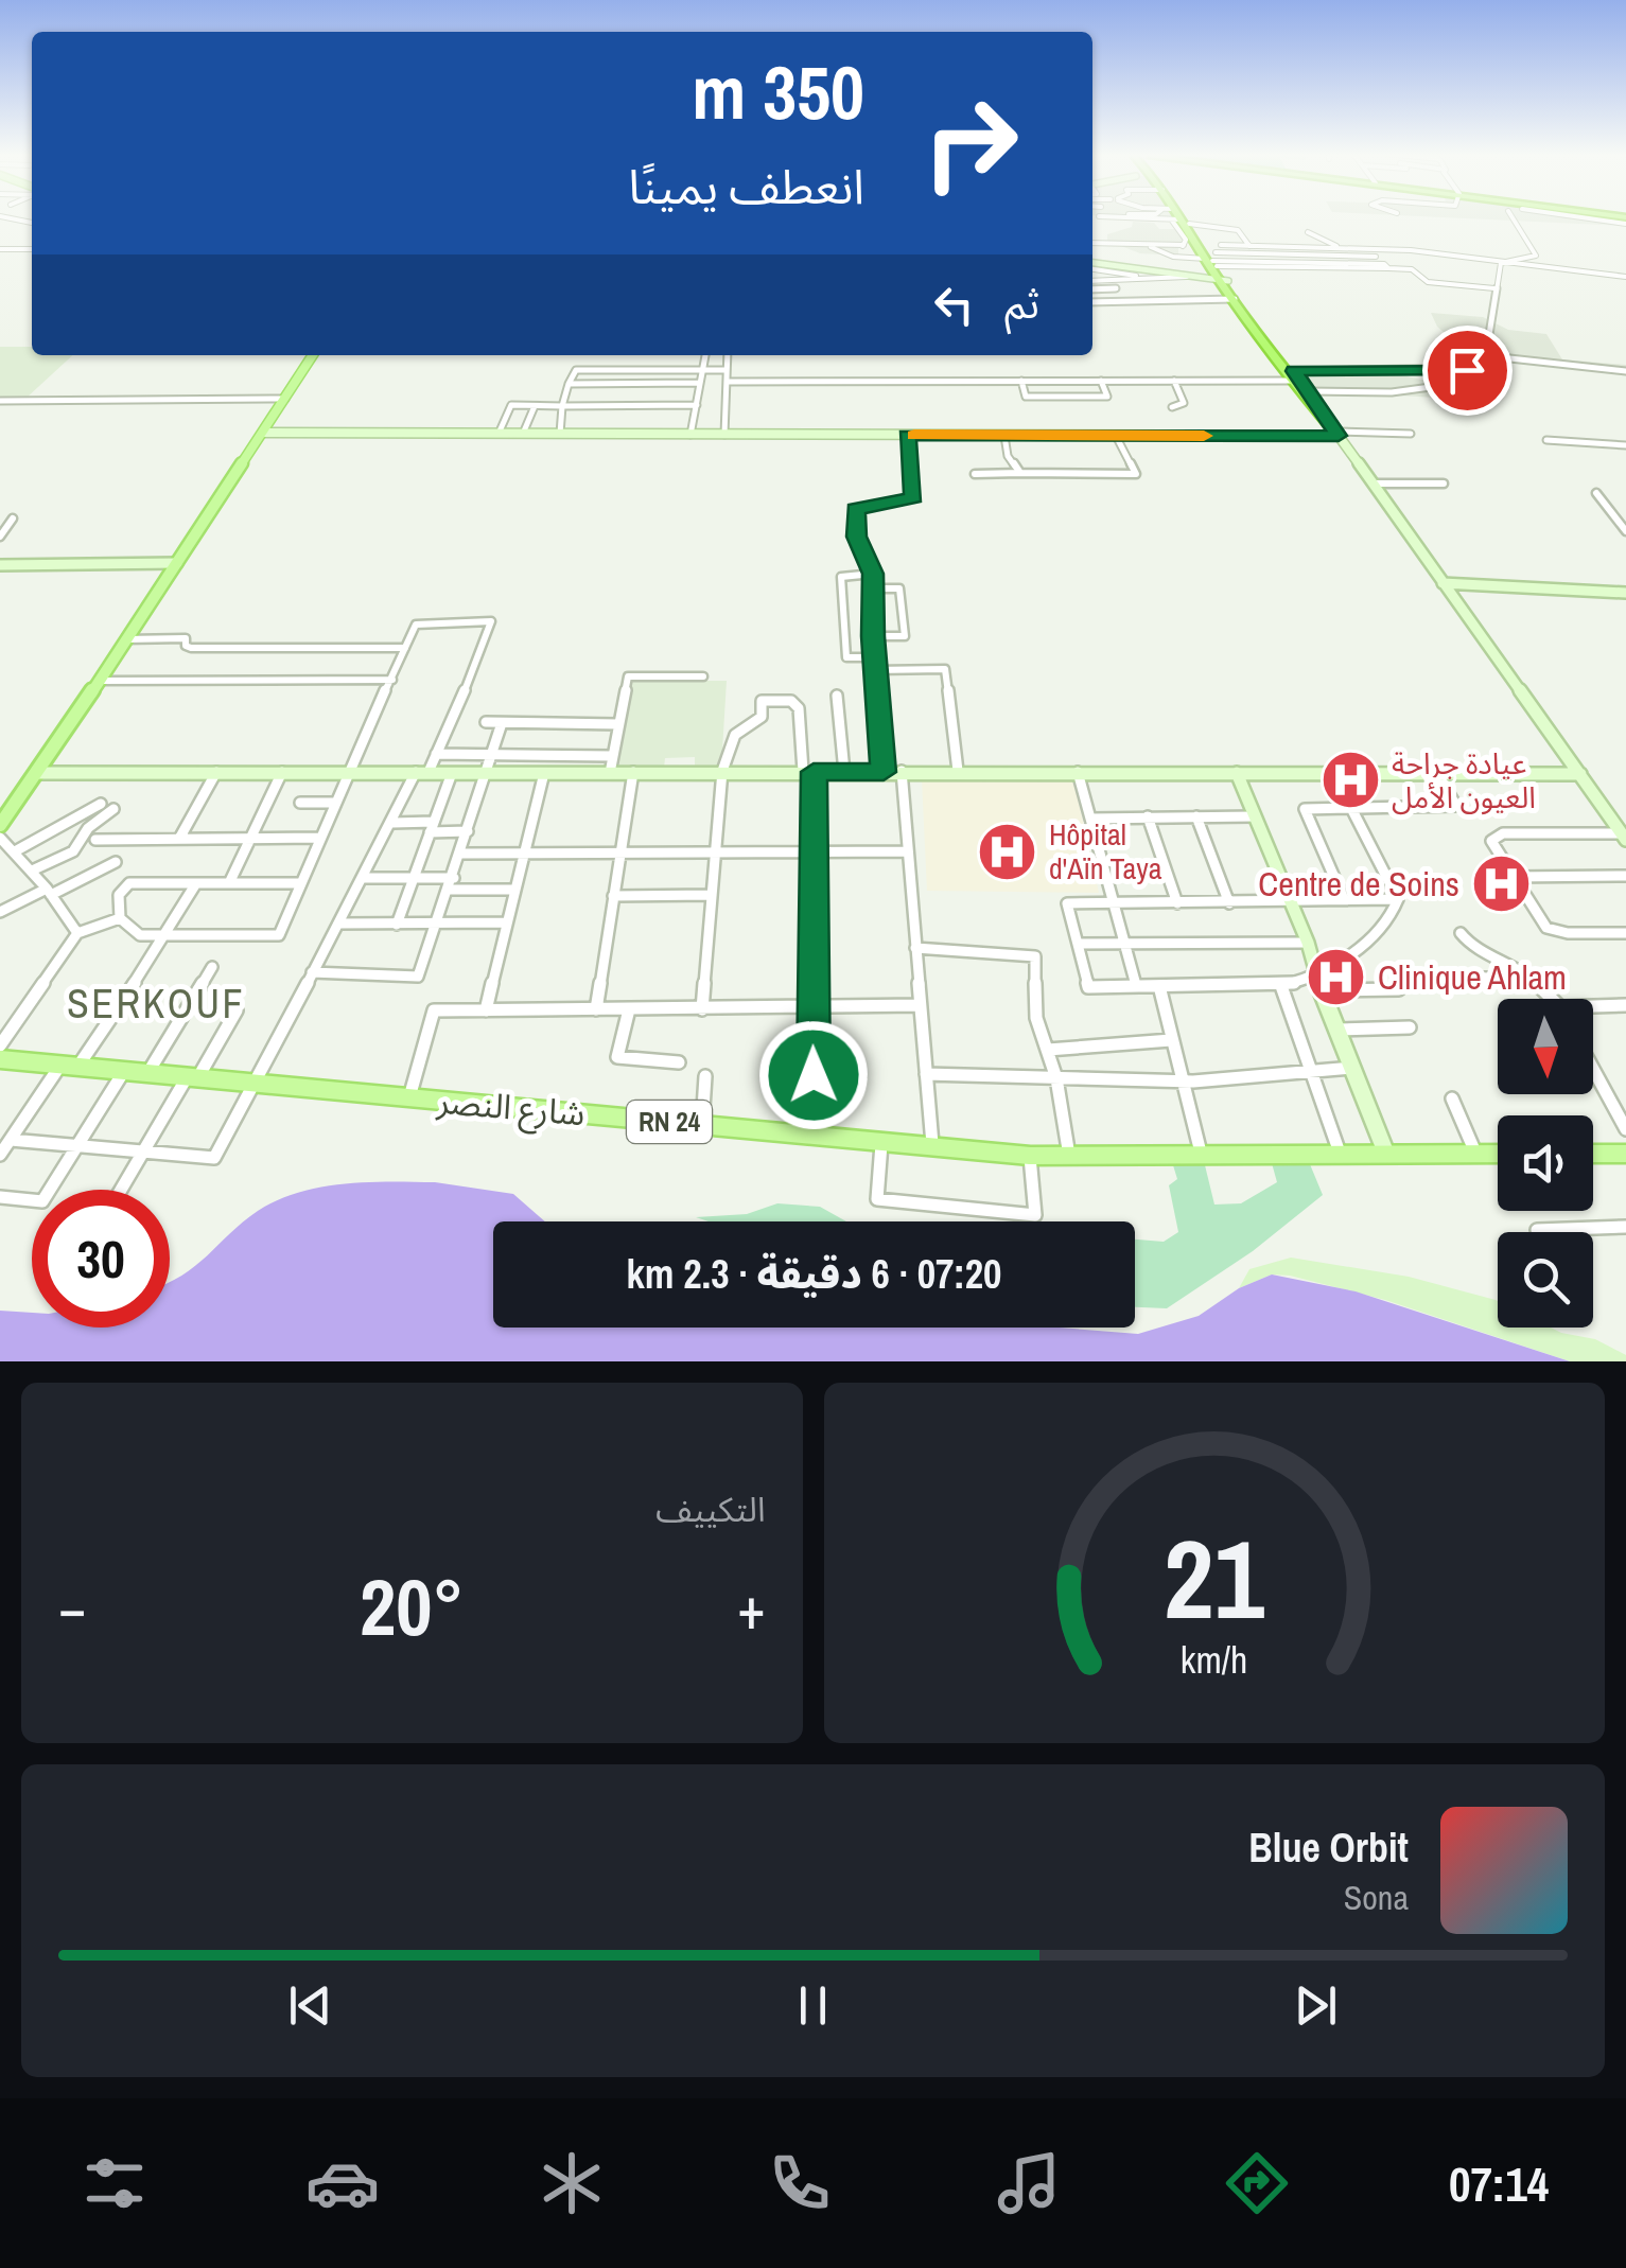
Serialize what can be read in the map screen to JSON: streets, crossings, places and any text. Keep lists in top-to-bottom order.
{
  "streets": {
    "main road": ["شارع النصر", "RN 24"]
  },
  "crossings": [
    ["شارع النصر", "RN 24"]
  ],
  "districts": ["SERKOUF"],
  "places": {
    "hospital": [
      "عيادة جراحة العيون الأمل",
      "Hôpital d'Aïn Taya",
      "Centre de Soins",
      "Clinique Ahlam"
    ]
  },
  "north": "bottom",
  "page": {
    "turn": ["350 m", "انعطف يمينًا"],
    "then": "ثم",
    "limit": "30",
    "trip": "07:20 · 6 دقيقة · 2.3 km",
    "tile": "التكييف",
    "heat": ["−", "20°", "+"],
    "song": ["Blue Orbit", "Sona"],
    "tabs": "07:14",
    "gauge": ["21", "km/h"]
  }
}
